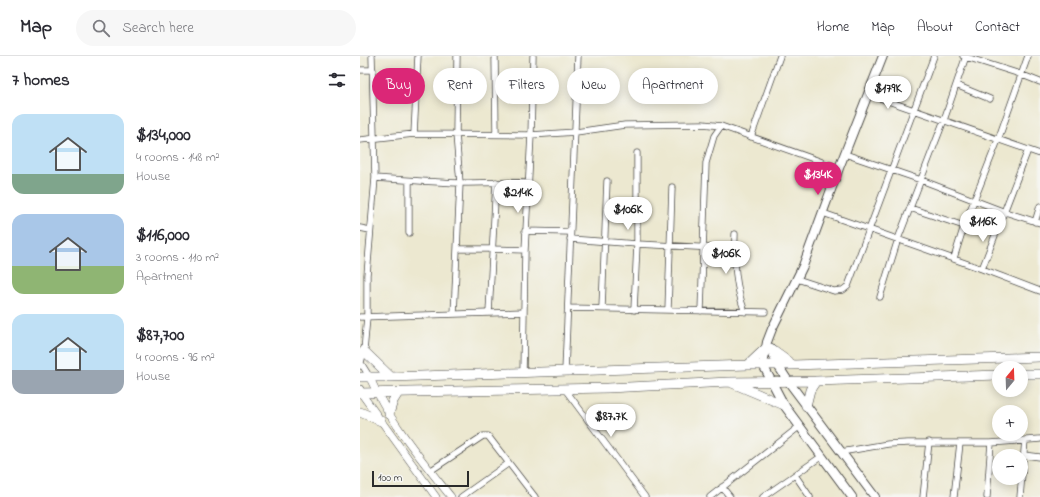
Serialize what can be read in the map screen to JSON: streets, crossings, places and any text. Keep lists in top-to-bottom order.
{
  "scale_bar": "100 m",
  "north": "top",
  "page": {
    "header": "Map",
    "search": "Search here",
    "nav": [
      "Home",
      "Map",
      "About",
      "Contact"
    ],
    "heading": "7 homes",
    "chip": [
      "Buy",
      "Rent",
      "Filters",
      "New",
      "Apartment"
    ],
    "price": [
      "$179K",
      "$134K",
      "$214K",
      "$106K",
      "$116K",
      "$106K",
      "$87.7K"
    ],
    "list": [
      {
        "name": "$134,000",
        "note": "4 rooms · 148 m² · House"
      },
      {
        "name": "$116,000",
        "note": "3 rooms · 110 m² · Apartment"
      },
      {
        "name": "$87,700",
        "note": "4 rooms · 96 m² · House"
      }
    ],
    "map_buttons": ["+", "−"],
    "scale": "100 m"
  }
}
